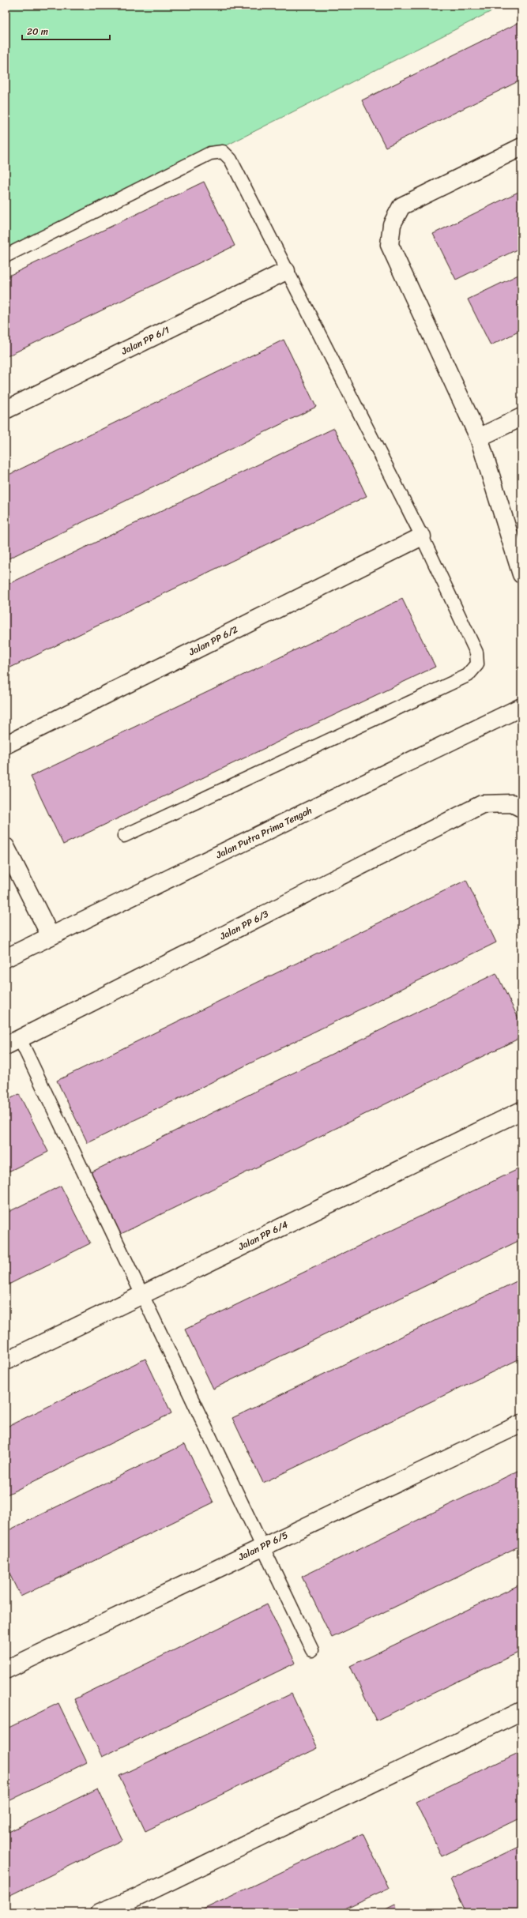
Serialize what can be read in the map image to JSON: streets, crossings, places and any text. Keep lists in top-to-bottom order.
{
  "streets": {
    "street": [
      "Jalan PP 6/1",
      "Jalan PP 6/2",
      "Jalan Putra Prima Tengah",
      "Jalan PP 6/3",
      "Jalan PP 6/4",
      "Jalan PP 6/5"
    ]
  },
  "scale_bar": "20 m"
}
